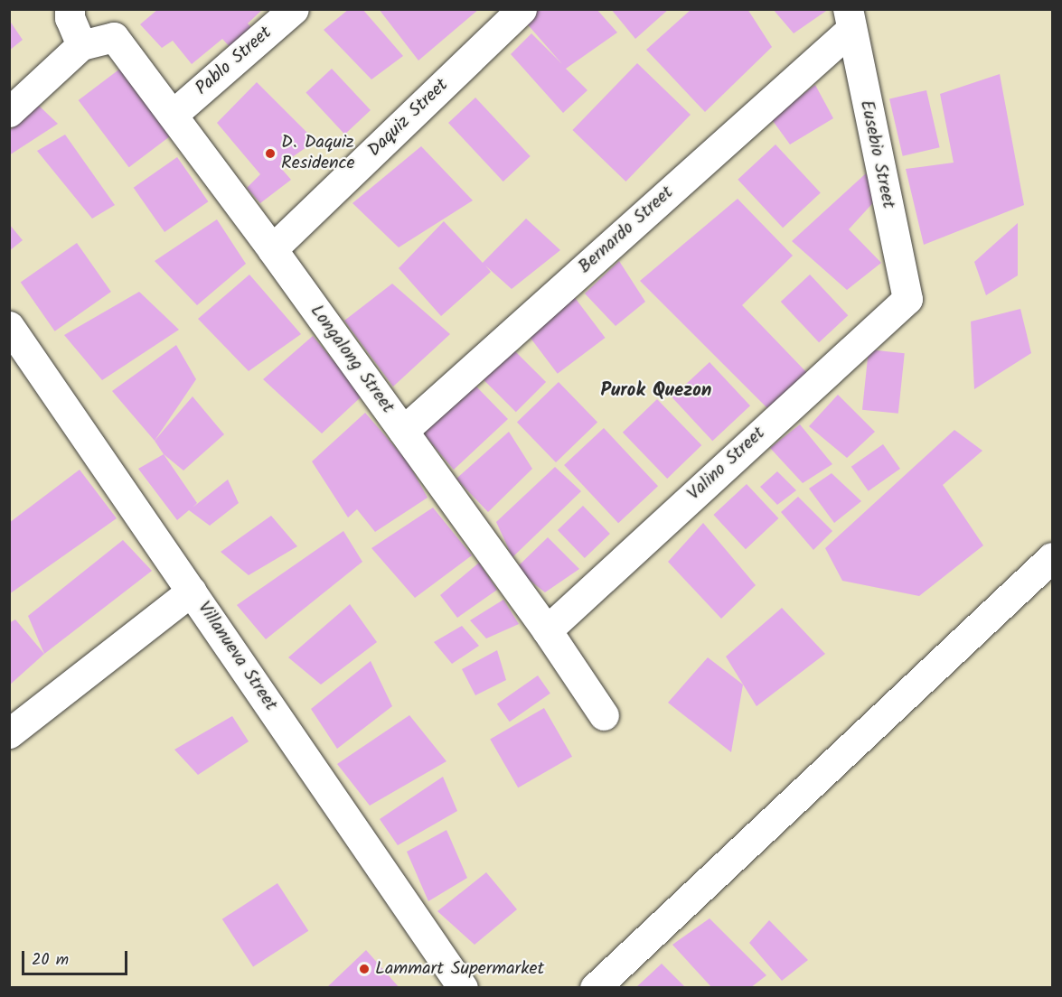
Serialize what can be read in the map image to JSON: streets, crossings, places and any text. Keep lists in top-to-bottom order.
{
  "streets": {
    "street": [
      "Pablo Street",
      "Daquiz Street",
      "Eusebio Street",
      "Bernardo Street",
      "Longalong Street",
      "Valino Street",
      "Villanueva Street"
    ]
  },
  "crossings": [
    ["Pablo Street", "Longalong Street"],
    ["Daquiz Street", "Longalong Street"],
    ["Eusebio Street", "Bernardo Street"],
    ["Eusebio Street", "Valino Street"],
    ["Bernardo Street", "Longalong Street"],
    ["Longalong Street", "Valino Street"]
  ],
  "districts": ["Purok Quezon"],
  "places": ["D. Daquiz Residence", "Lammart Supermarket"],
  "scale_bar": "20 m"
}
